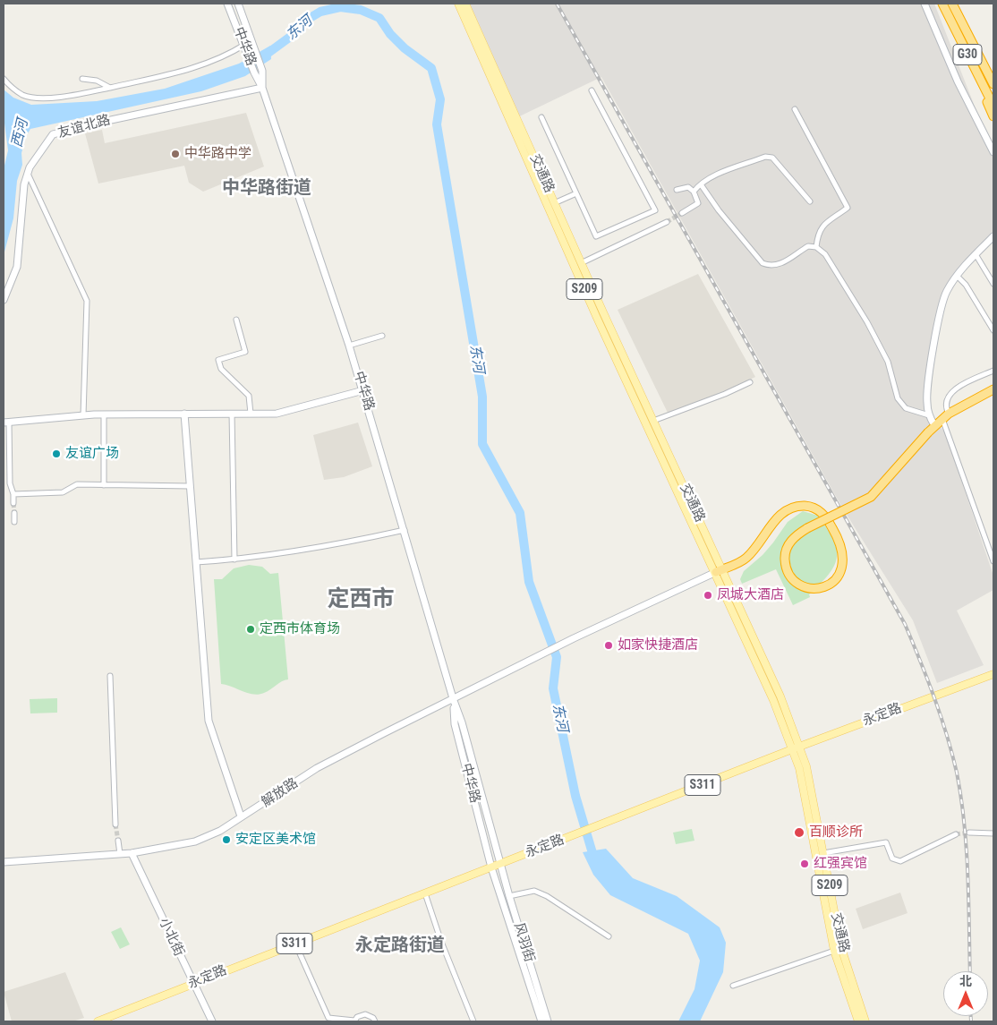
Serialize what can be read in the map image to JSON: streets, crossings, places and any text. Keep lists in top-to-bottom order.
{
  "streets": {
    "highway": ["G30"],
    "main road": [
      "交通路",
      "S209",
      "永定路",
      "S311"
    ],
    "street": [
      "中华路",
      "友谊北路",
      "解放路",
      "小北街",
      "风羽街"
    ]
  },
  "crossings": [
    ["中华路", "友谊北路"],
    ["中华路", "永定路"],
    ["中华路", "解放路"],
    ["中华路", "风羽街"],
    ["交通路", "永定路"],
    ["交通路", "解放路"],
    ["永定路", "小北街"],
    ["永定路", "风羽街"],
    ["解放路", "小北街"]
  ],
  "districts": ["中华路街道", "定西市", "永定路街道"],
  "water": ["东河", "西河"],
  "places": [
    "中华路中学",
    "友谊广场",
    "凤城大酒店",
    "定西市体育场",
    "如家快捷酒店",
    "百顺诊所",
    "安定区美术馆",
    "红强宾馆"
  ],
  "north": "top"
}
